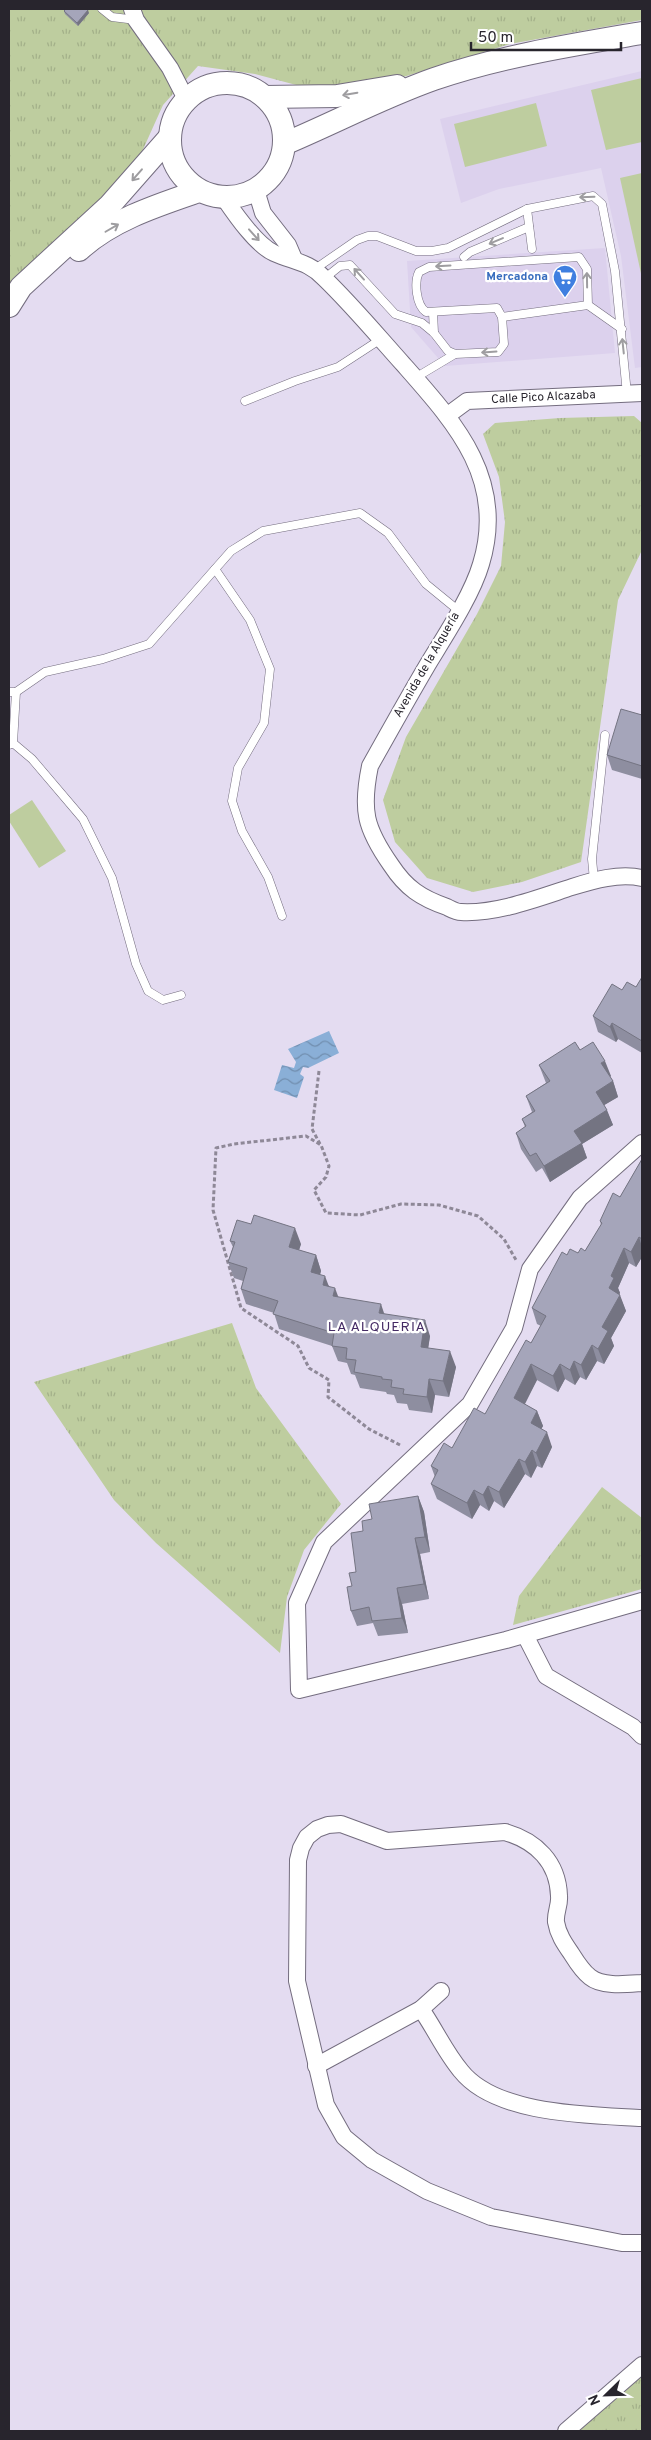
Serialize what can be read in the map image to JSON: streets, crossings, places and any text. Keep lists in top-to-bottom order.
{
  "streets": {
    "street": ["Calle Pico Alcazaba", "Avenida de la Alquería"]
  },
  "crossings": [
    ["Calle Pico Alcazaba", "Avenida de la Alquería"]
  ],
  "districts": ["LA ALQUERIA"],
  "places": {
    "supermarket": ["Mercadona"]
  },
  "scale_bar": "50 m",
  "north": "bottom left"
}
